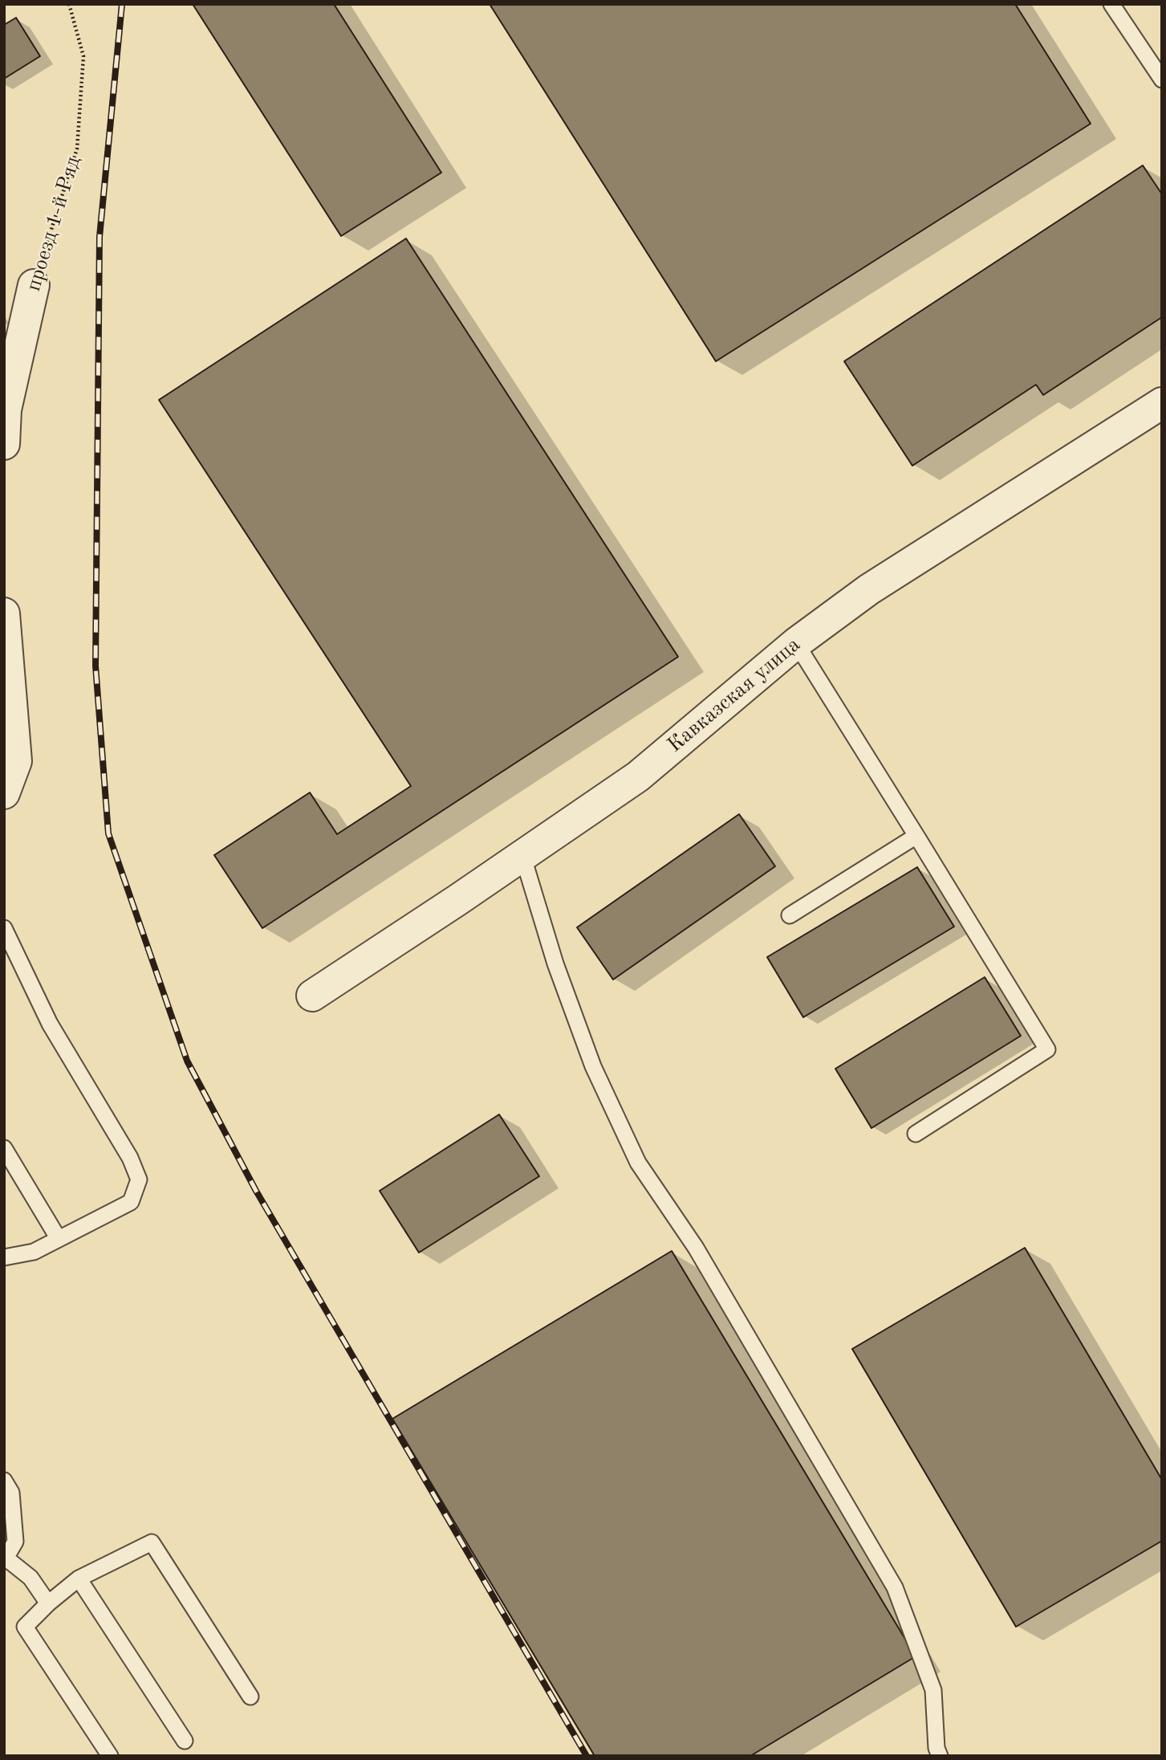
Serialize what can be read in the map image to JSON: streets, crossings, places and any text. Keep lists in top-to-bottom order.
{
  "streets": {
    "street": ["проезд 1-й Ряд", "Кавказская улица"]
  }
}
